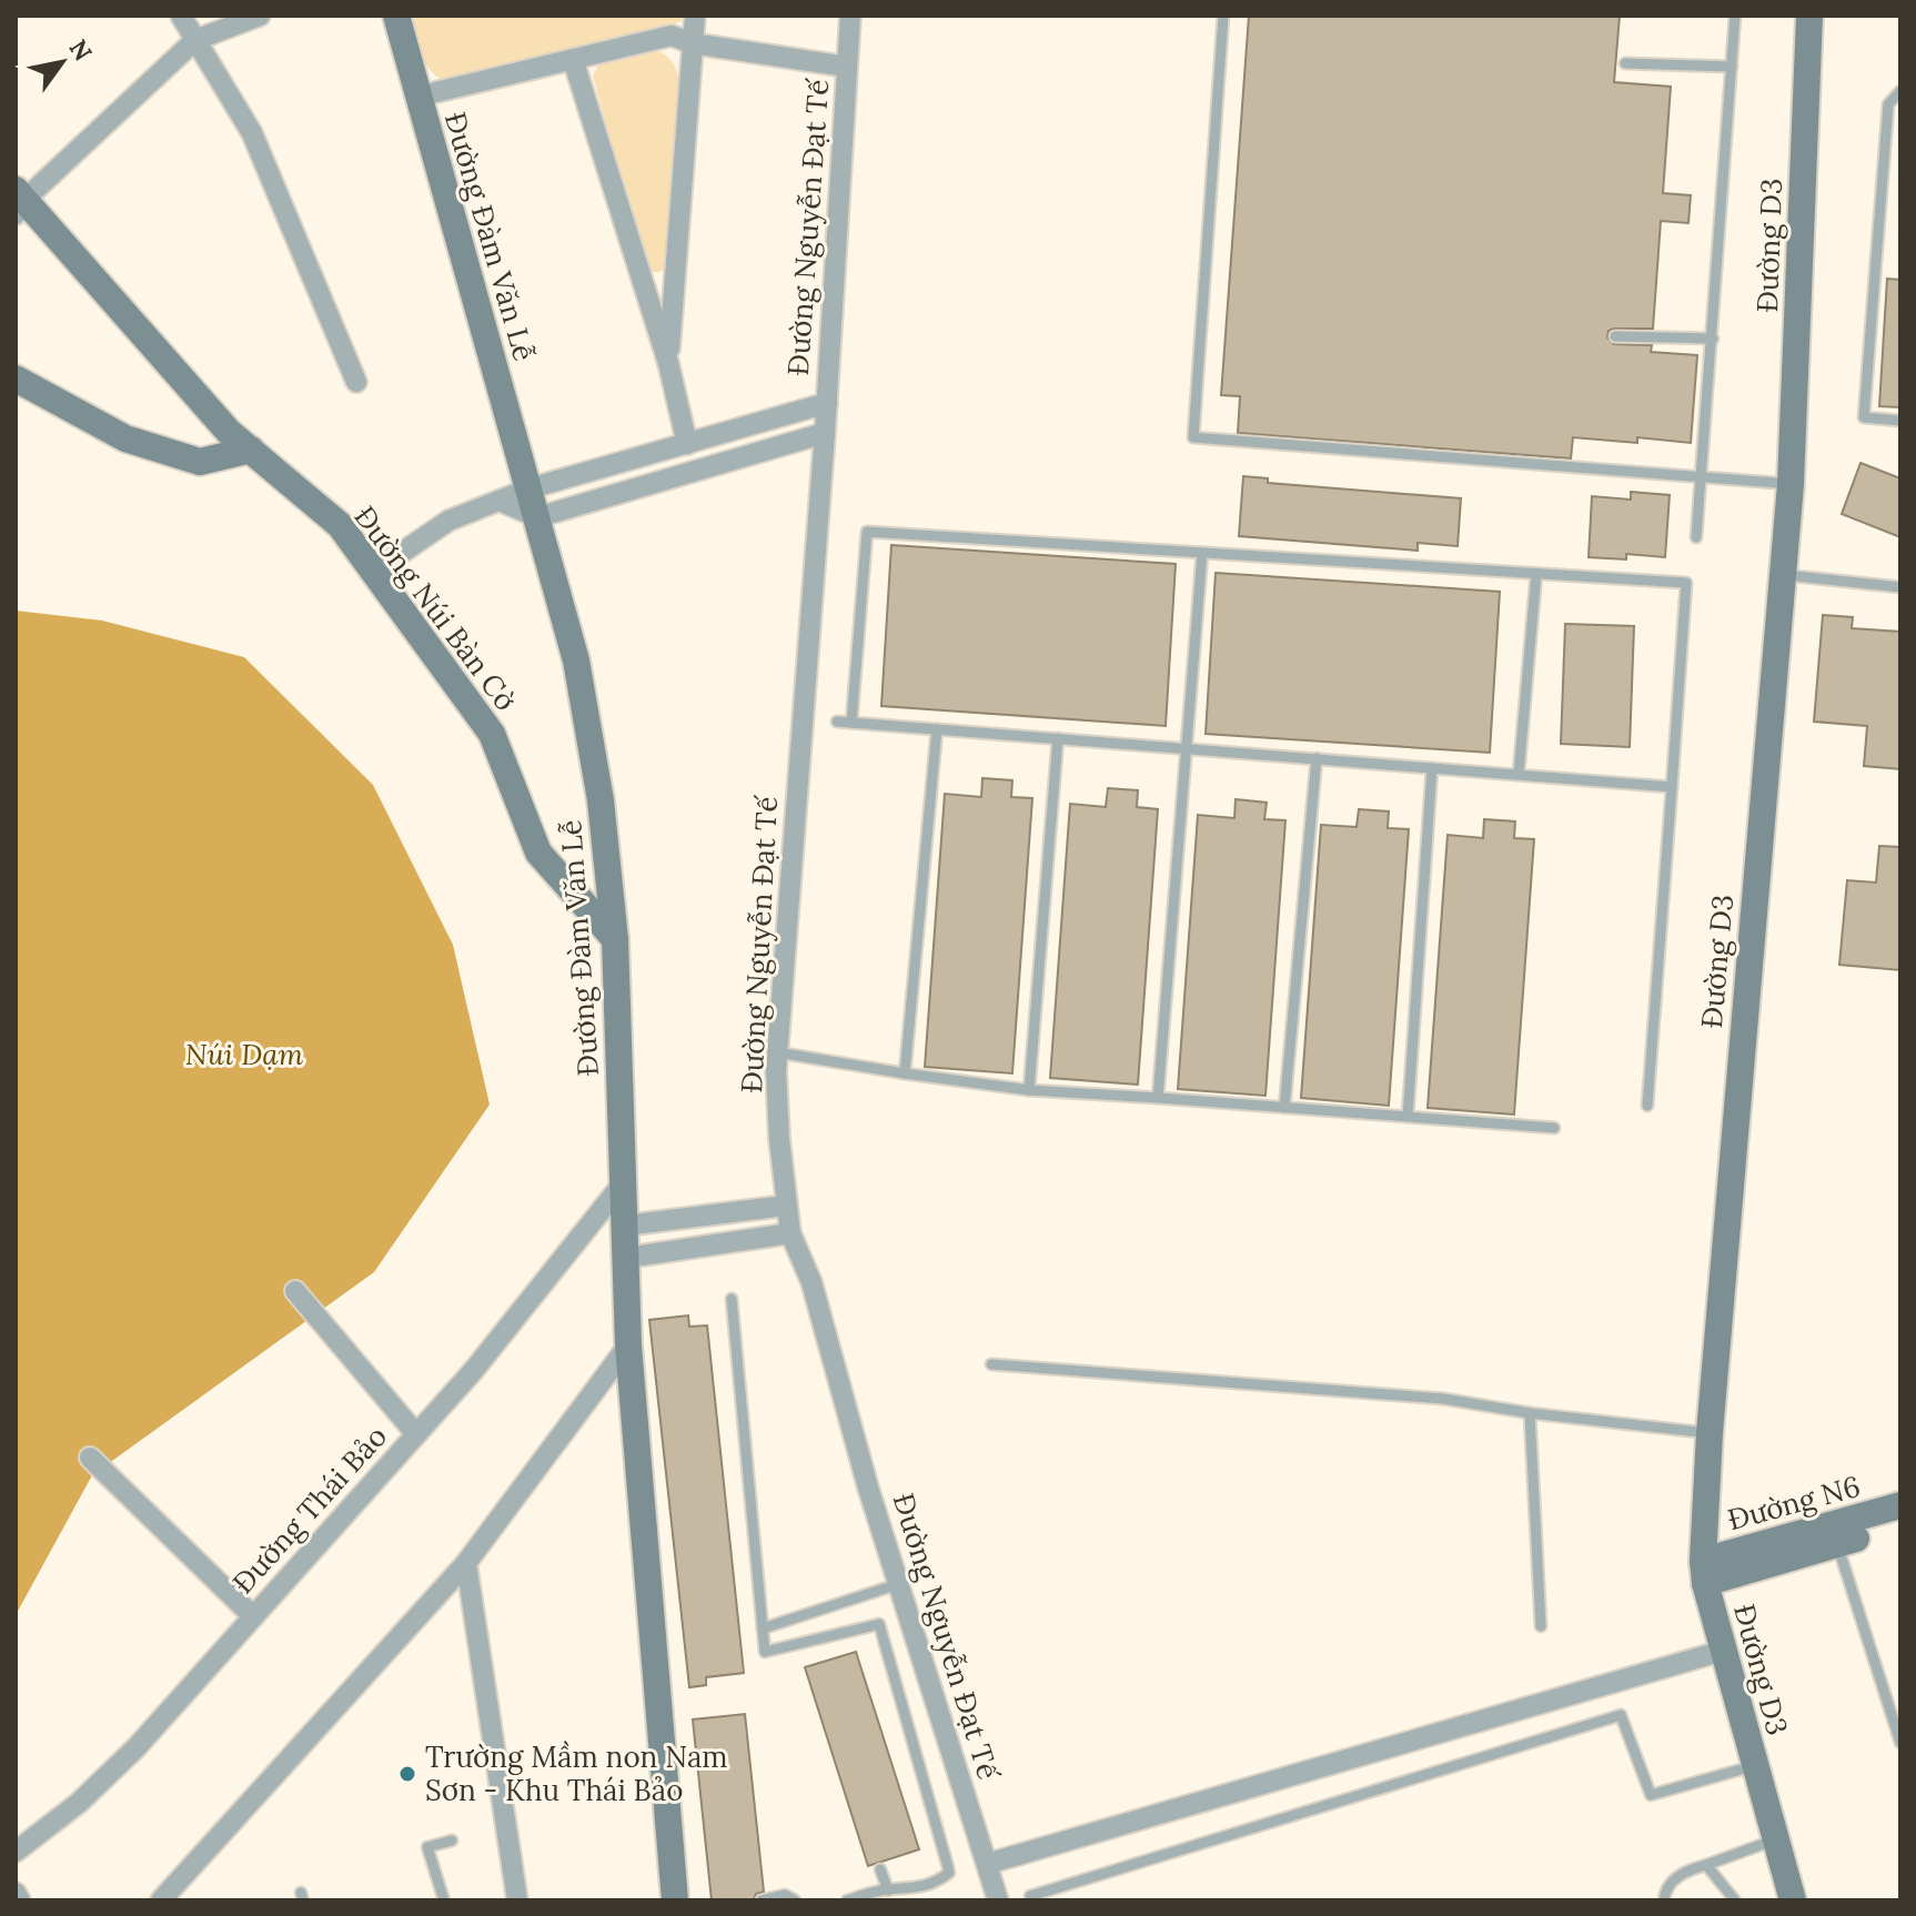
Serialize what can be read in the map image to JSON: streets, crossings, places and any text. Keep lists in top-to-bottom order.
{
  "streets": {
    "main road": [
      "Đường Đàm Văn Lễ",
      "Đường D3",
      "Đường Núi Bàn Cờ",
      "Đường N6"
    ],
    "street": ["Đường Nguyễn Đạt Tế", "Đường Thái Bảo"]
  },
  "crossings": [
    ["Đường Đàm Văn Lễ", "Đường Núi Bàn Cờ"],
    ["Đường Đàm Văn Lễ", "Đường Thái Bảo"],
    ["Đường D3", "Đường N6"]
  ],
  "parks": ["Núi Dạm"],
  "places": ["Trường Mầm non Nam Sơn - Khu Thái Bảo"],
  "north": "top right"
}
